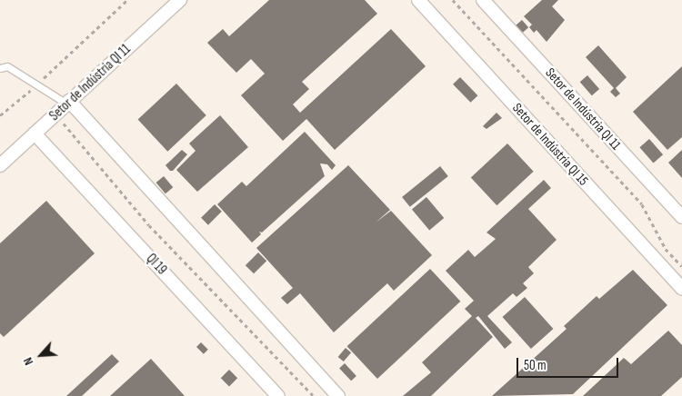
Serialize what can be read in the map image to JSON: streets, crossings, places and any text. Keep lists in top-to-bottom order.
{
  "streets": {
    "street": ["Setor de Indústria QI 11", "Setor de Indústria QI 15", "QI 19"]
  },
  "crossings": [
    ["Setor de Indústria QI 11", "QI 19"]
  ],
  "scale_bar": "50 m",
  "north": "bottom left"
}
